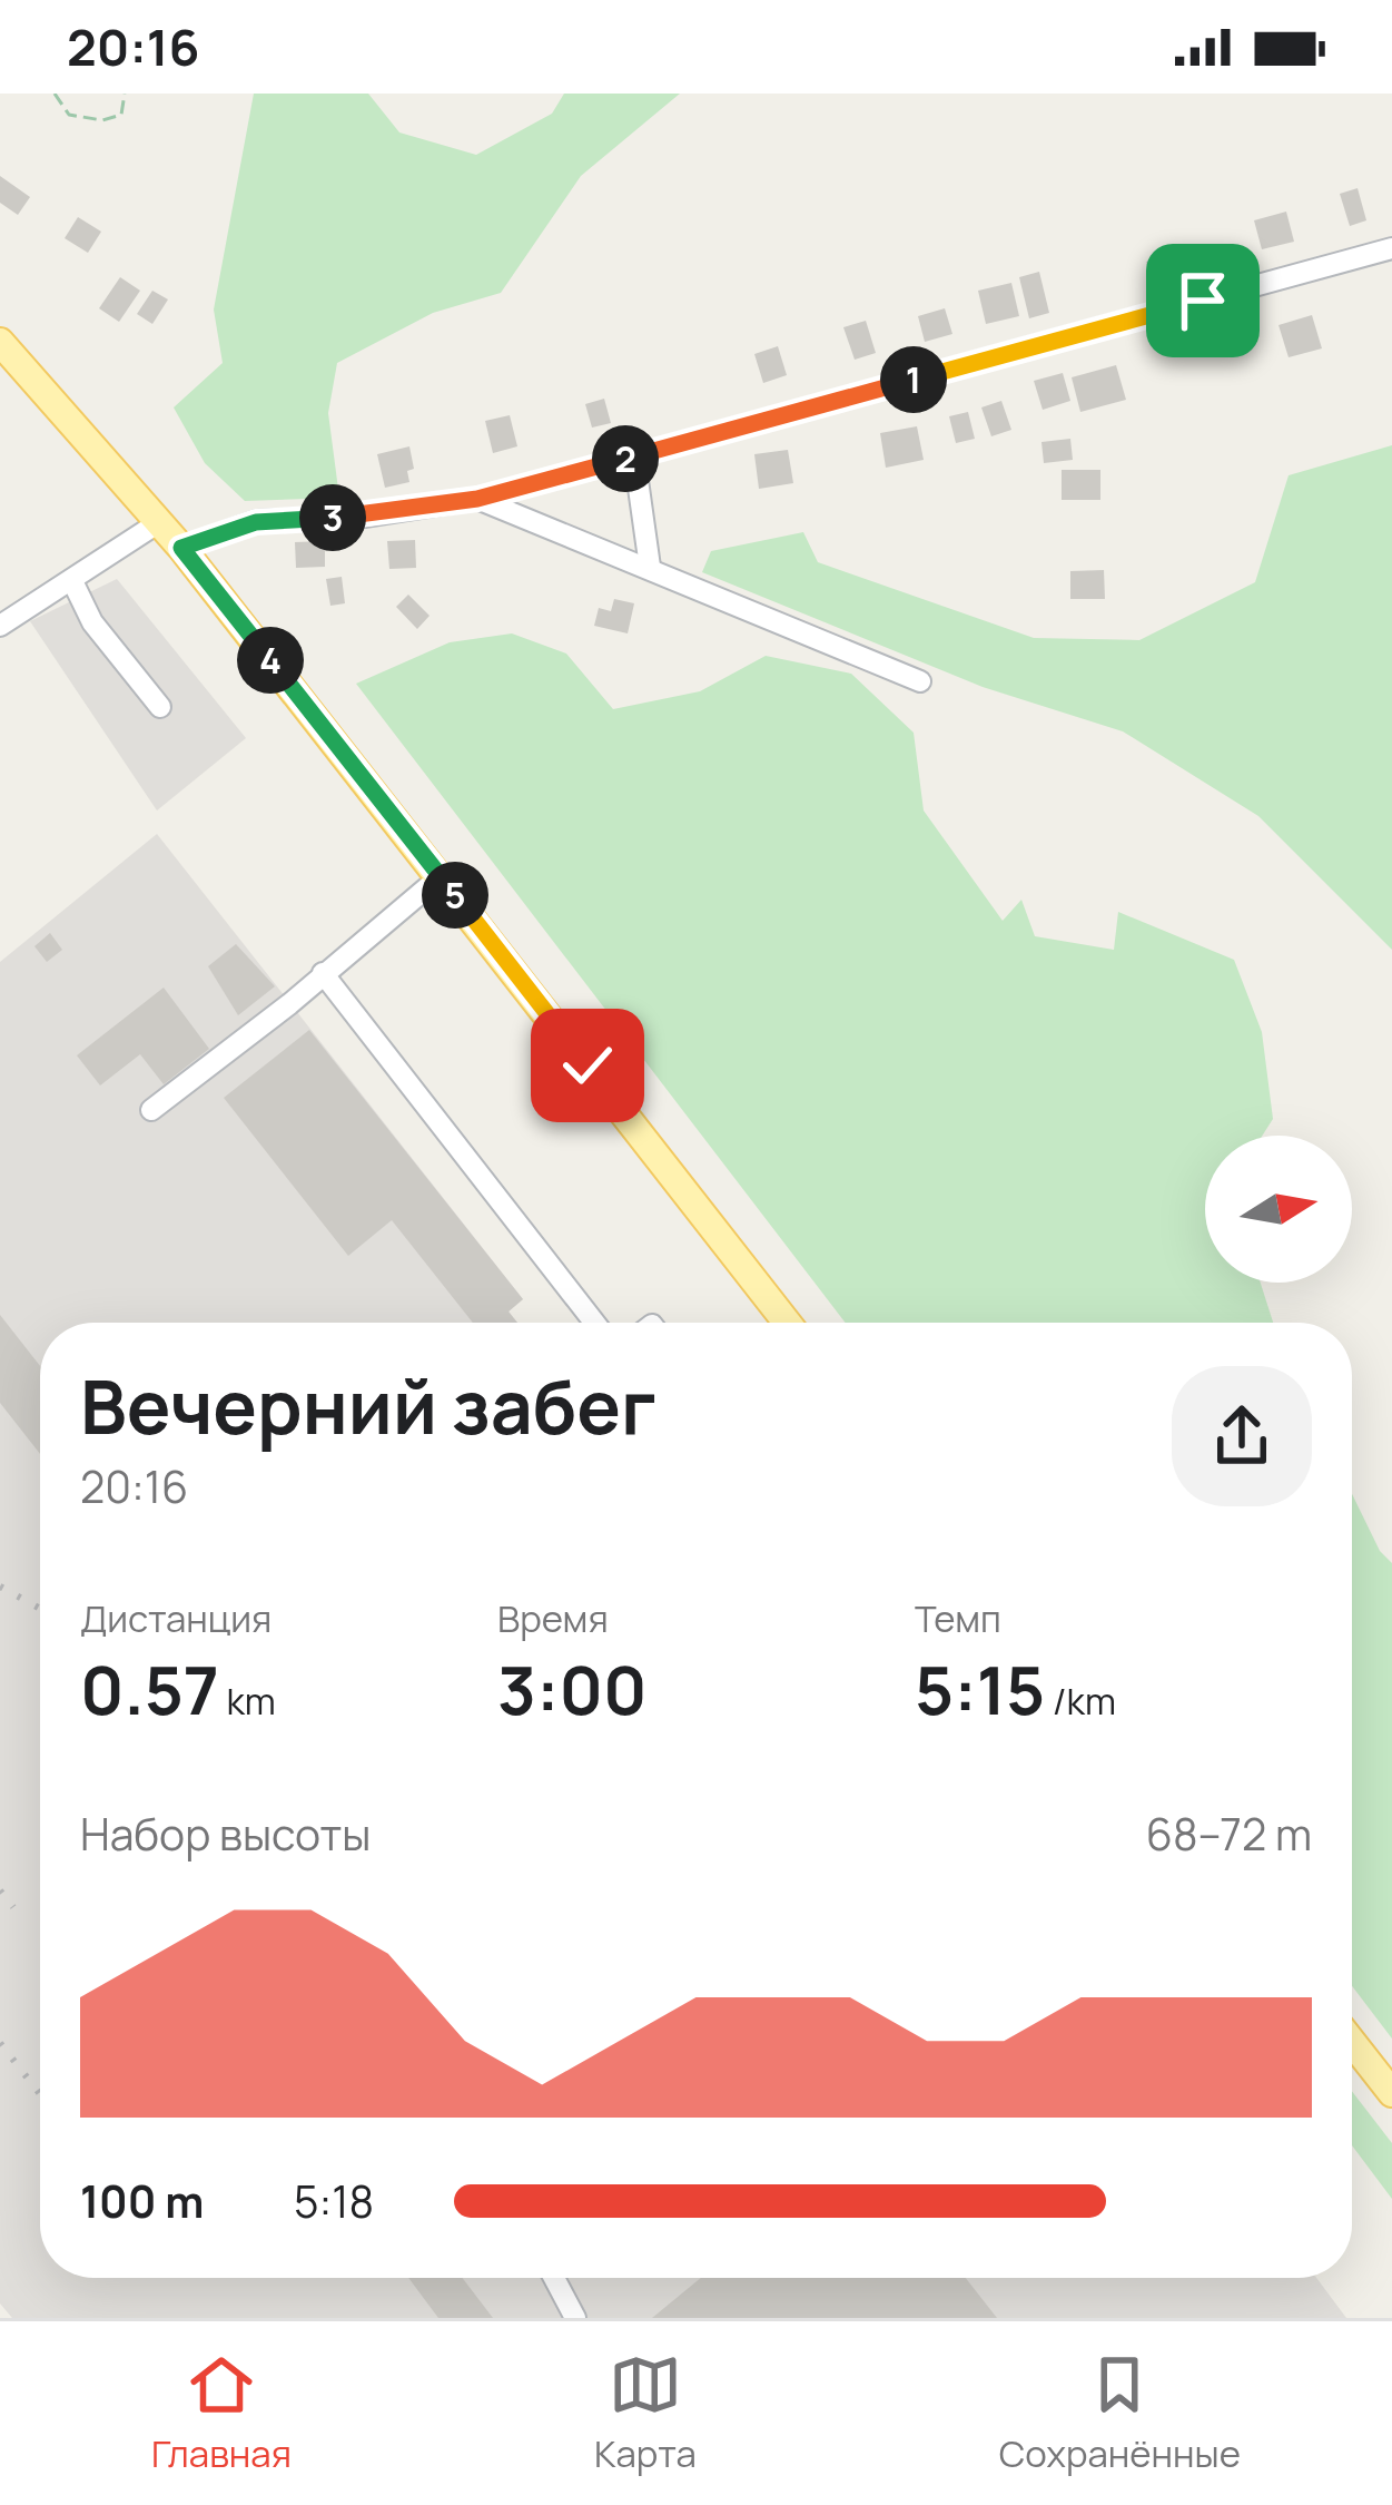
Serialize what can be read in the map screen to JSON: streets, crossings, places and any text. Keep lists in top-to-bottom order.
{
  "north": "right",
  "page": {
    "status": "20:16",
    "pins": [
      "1",
      "2",
      "3",
      "4",
      "5"
    ],
    "heading": ["Вечерний забег", "20:16"],
    "stats": [
      ["Дистанция", "0.57 km"],
      ["Время", "3:00"],
      ["Темп", "5:15 /km"]
    ],
    "chart": ["Набор высоты", "68–72 m"],
    "list": [
      {
        "name": "100 m",
        "note": "5:18"
      }
    ],
    "tabs": ["Главная", "Карта", "Сохранённые"]
  }
}
